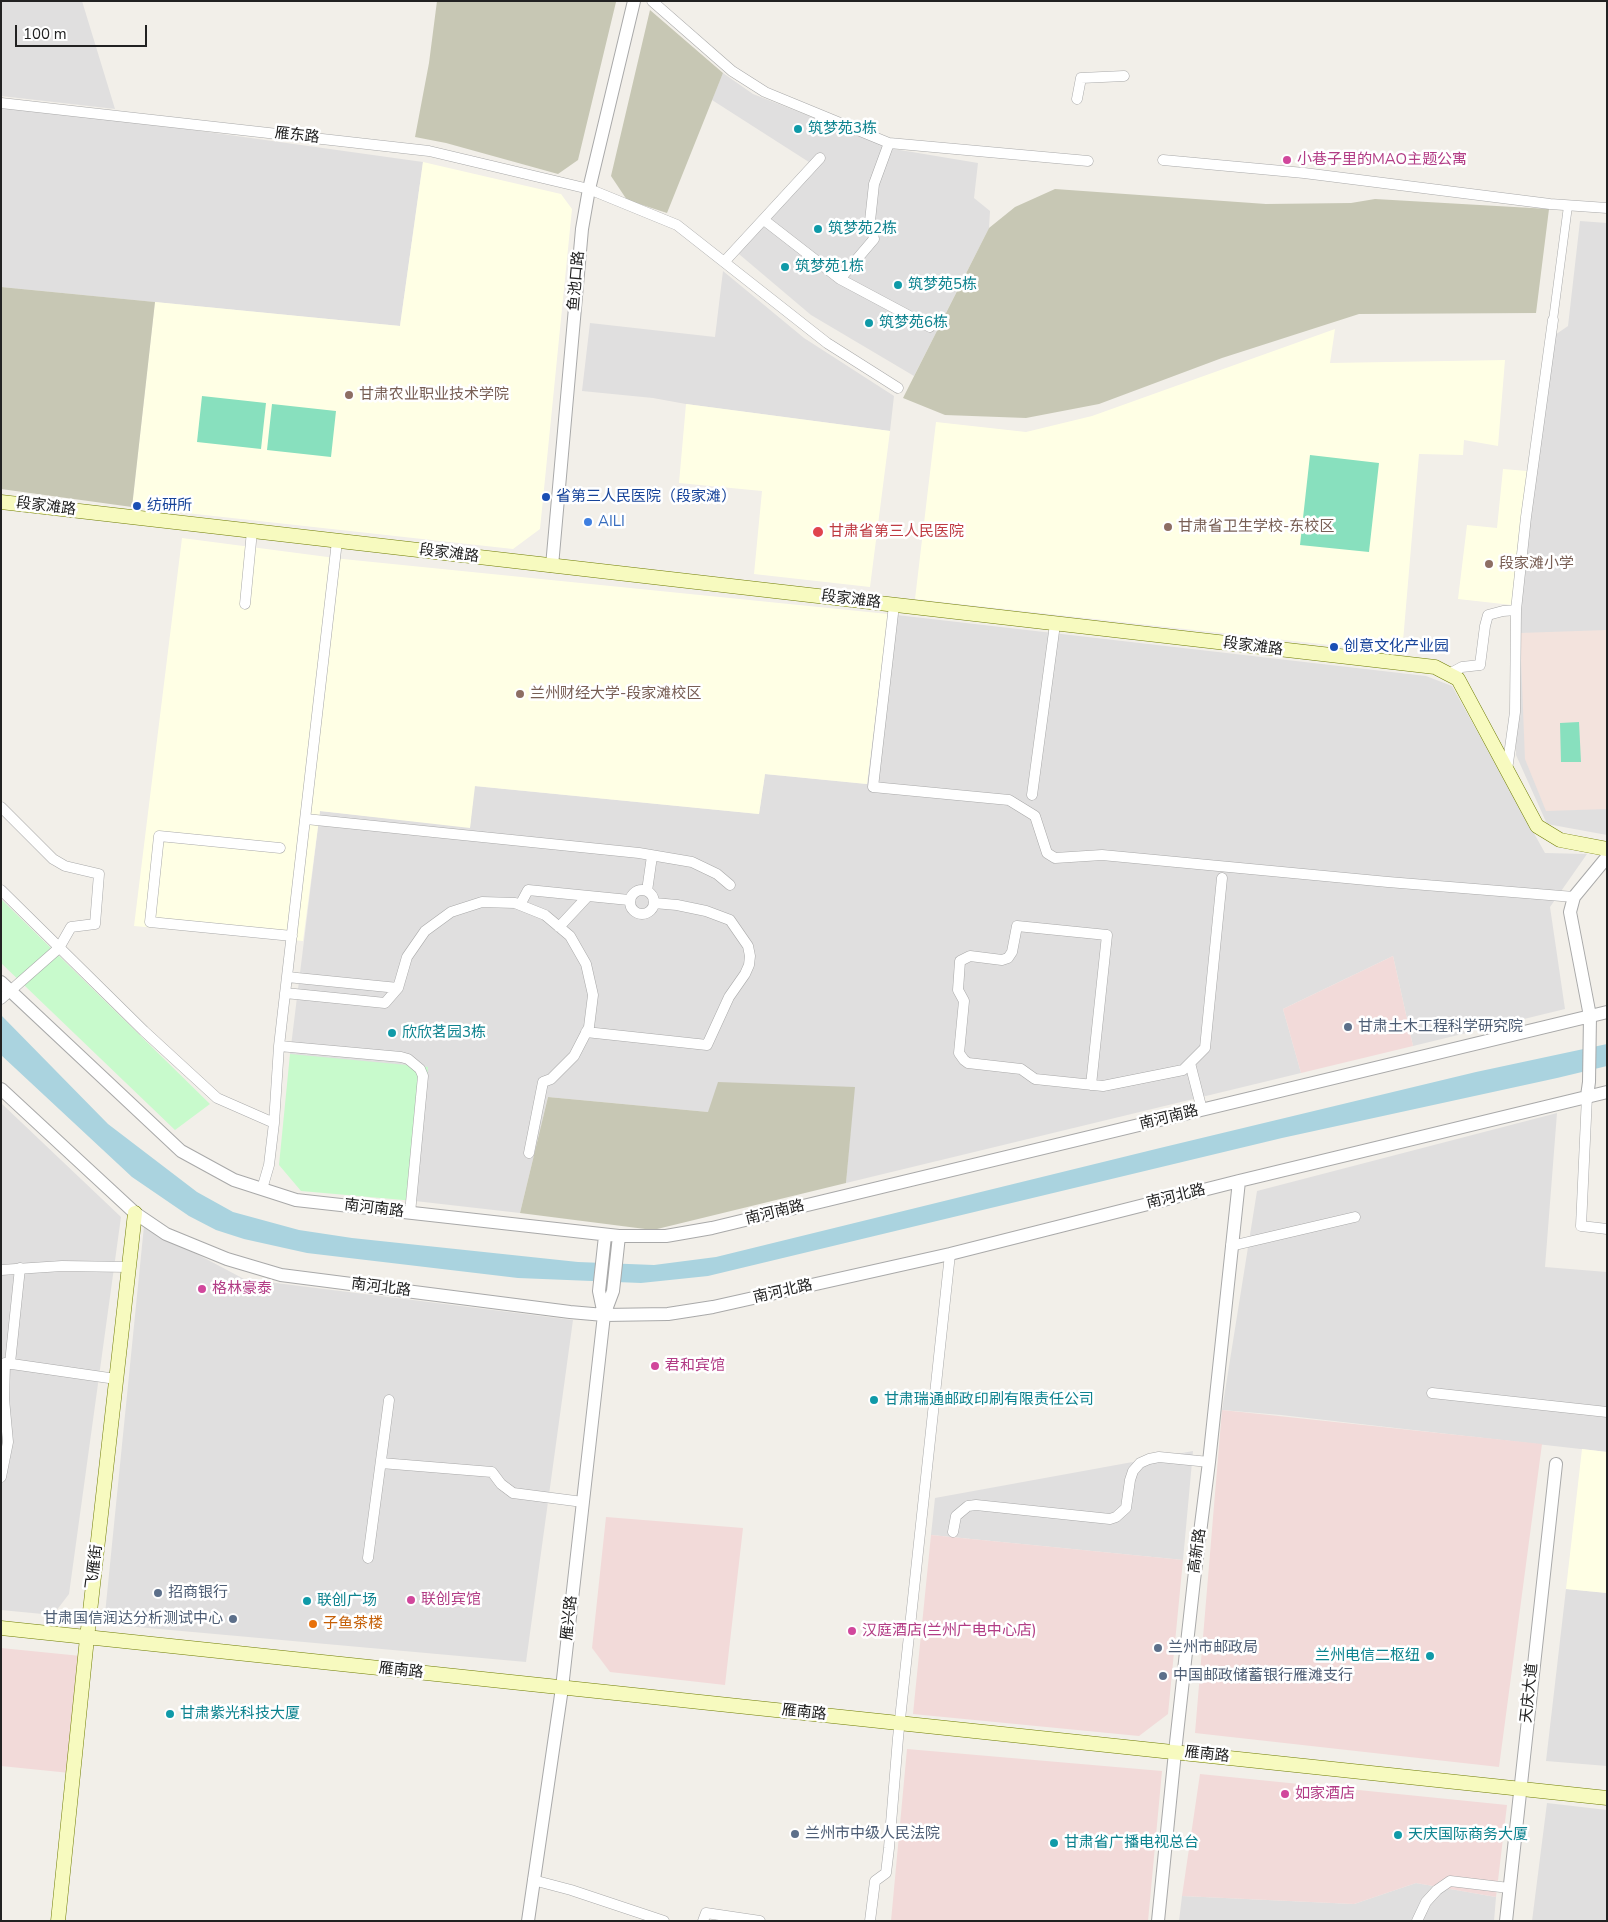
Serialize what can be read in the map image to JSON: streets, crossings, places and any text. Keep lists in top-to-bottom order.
{
  "streets": {
    "main road": ["段家滩路", "飞雁街", "雁南路"],
    "street": [
      "雁东路",
      "鱼池口路",
      "南河南路",
      "南河北路",
      "高新路",
      "雁兴路",
      "天庆大道"
    ]
  },
  "crossings": [
    ["雁东路", "鱼池口路"],
    ["鱼池口路", "段家滩路"],
    ["南河北路", "高新路"],
    ["南河北路", "飞雁街"],
    ["南河北路", "雁兴路"],
    ["高新路", "雁南路"],
    ["飞雁街", "雁南路"],
    ["雁兴路", "雁南路"],
    ["雁南路", "天庆大道"]
  ],
  "places": [
    "筑梦苑3栋",
    "小巷子里的MAO主题公寓",
    "筑梦苑2栋",
    "筑梦苑1栋",
    "筑梦苑5栋",
    "筑梦苑6栋",
    "甘肃农业职业技术学院",
    "省第三人民医院（段家滩）",
    "纺研所",
    "AILI",
    "甘肃省卫生学校-东校区",
    "甘肃省第三人民医院",
    "段家滩小学",
    "创意文化产业园",
    "兰州财经大学-段家滩校区",
    "甘肃土木工程科学研究院",
    "欣欣茗园3栋",
    "格林豪泰",
    "君和宾馆",
    "甘肃瑞通邮政印刷有限责任公司",
    "招商银行",
    "联创宾馆",
    "联创广场",
    "甘肃国信润达分析测试中心",
    "子鱼茶楼",
    "汉庭酒店(兰州广电中心店)",
    "兰州市邮政局",
    "兰州电信二枢纽",
    "中国邮政储蓄银行雁滩支行",
    "甘肃紫光科技大厦",
    "如家酒店",
    "兰州市中级人民法院",
    "天庆国际商务大厦",
    "甘肃省广播电视总台"
  ],
  "scale_bar": "100 m"
}
